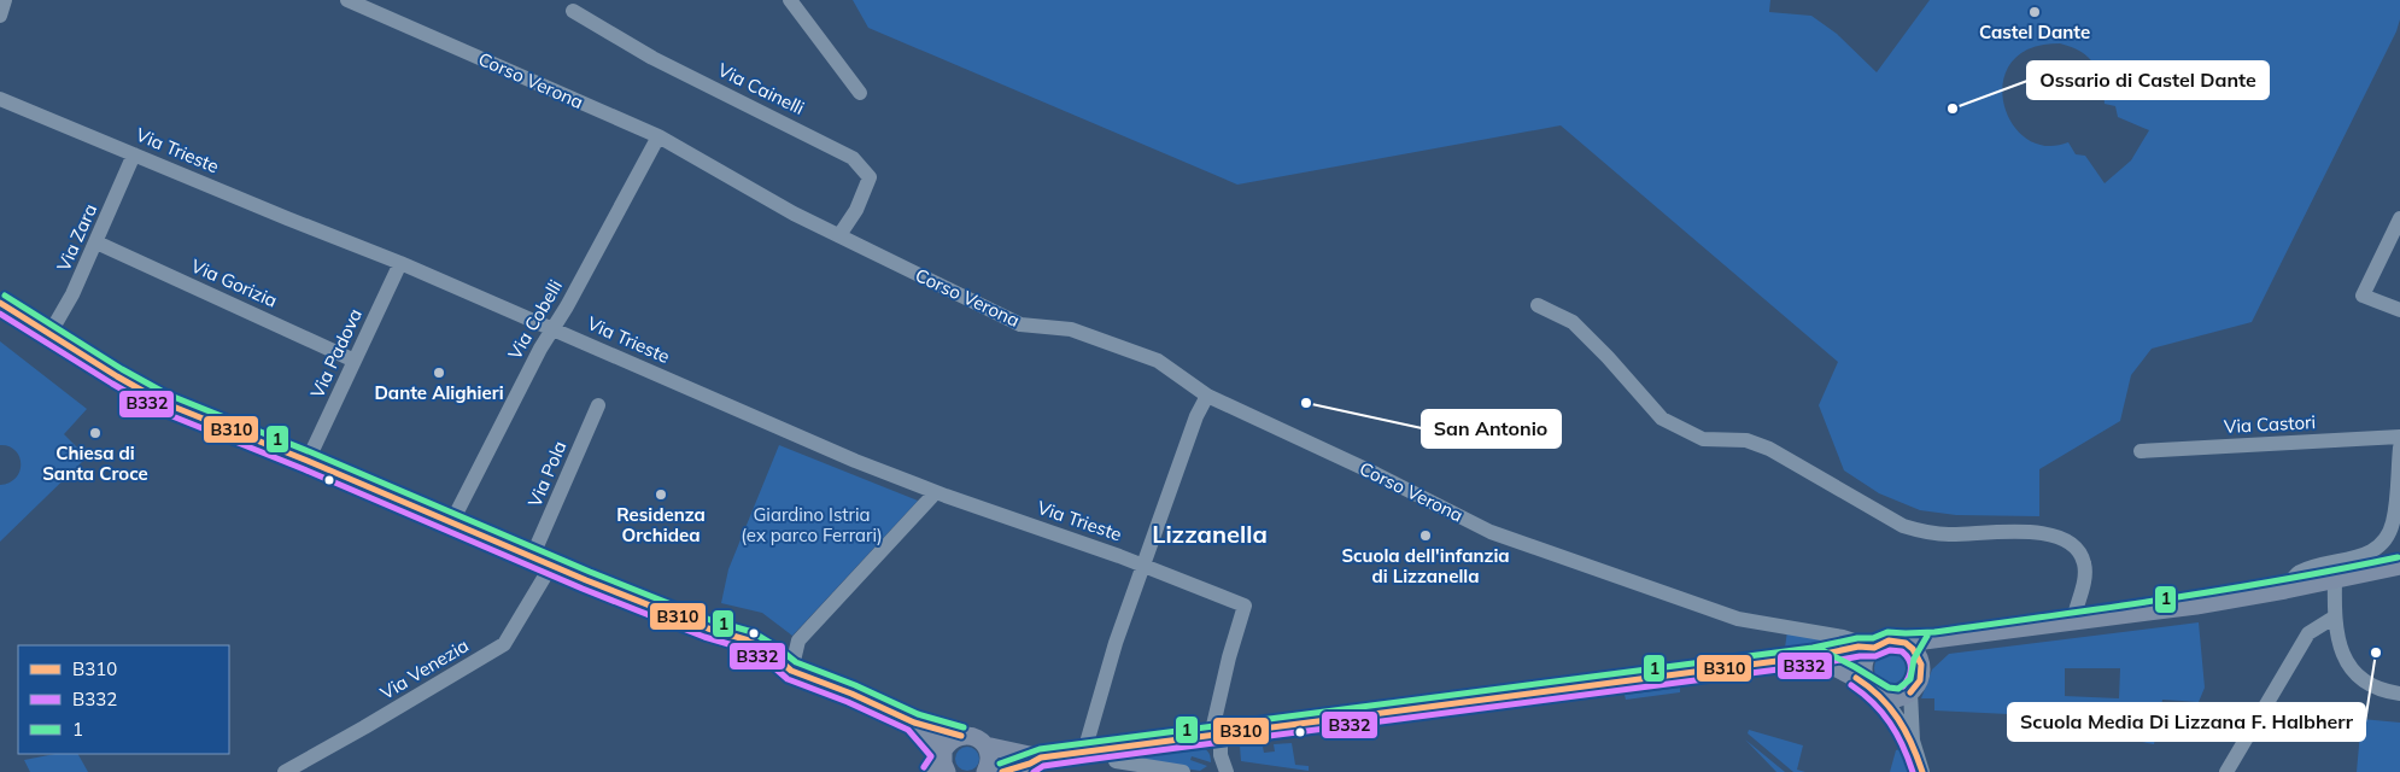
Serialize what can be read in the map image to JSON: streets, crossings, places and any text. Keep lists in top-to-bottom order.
{
  "streets": {
    "street": [
      "Corso Verona",
      "Via Cainelli",
      "Via Trieste",
      "Via Zara",
      "Via Gorizia",
      "Via Cobelli",
      "Via Padova",
      "Via Castori",
      "Via Pola",
      "Via Venezia"
    ]
  },
  "crossings": [
    ["Corso Verona", "Via Cainelli"],
    ["Corso Verona", "Via Cobelli"],
    ["Via Trieste", "Via Zara"],
    ["Via Trieste", "Via Cobelli"],
    ["Via Trieste", "Via Padova"],
    ["Via Zara", "Via Gorizia"],
    ["Via Gorizia", "Via Padova"]
  ],
  "districts": ["Lizzanella"],
  "parks": ["Giardino Istria (ex parco Ferrari)"],
  "places": [
    "Castel Dante",
    "Ossario di Castel Dante",
    "Dante Alighieri",
    "San Antonio",
    "Chiesa di Santa Croce",
    "Residenza Orchidea",
    "Scuola dell'infanzia di Lizzanella",
    "Scuola Media Di Lizzana F. Halbherr"
  ],
  "lines": ["transit line 1", "transit line B310", "transit line B332"],
  "legend": ["B310", "B332", "1"]
}
